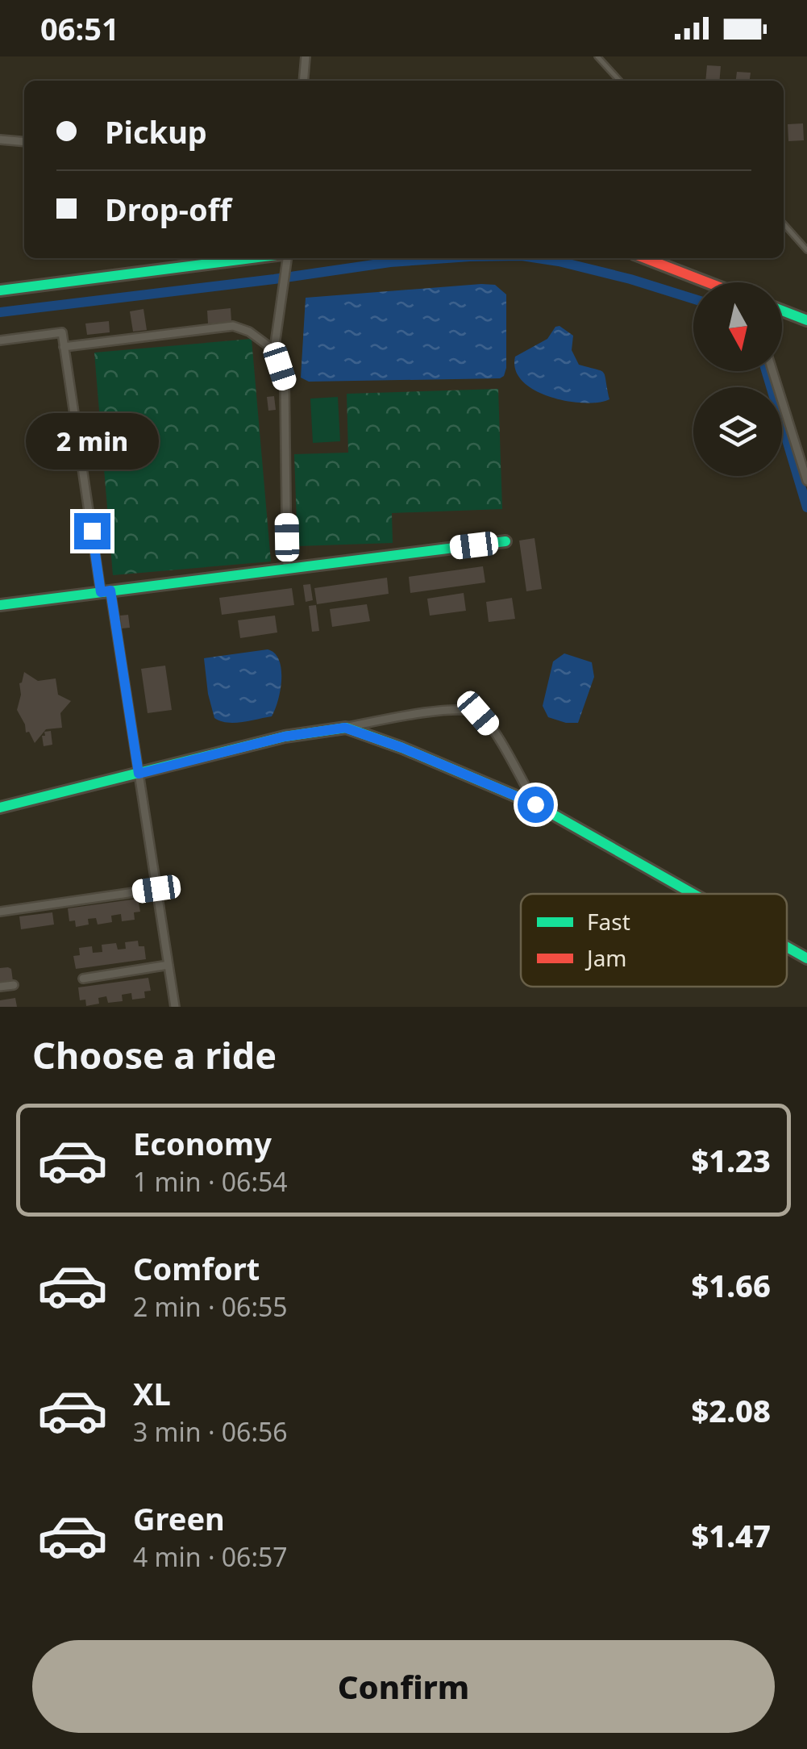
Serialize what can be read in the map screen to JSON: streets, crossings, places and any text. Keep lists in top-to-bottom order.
{
  "legend": ["Fast", "Jam"],
  "north": "bottom",
  "page": {
    "status": "06:51",
    "banner": ["Pickup", "Drop-off"],
    "bubble": "2 min",
    "heading": "Choose a ride",
    "list": [
      {
        "name": "Economy",
        "note": "1 min · 06:54",
        "value": "$1.23"
      },
      {
        "name": "Comfort",
        "note": "2 min · 06:55",
        "value": "$1.66"
      },
      {
        "name": "XL",
        "note": "3 min · 06:56",
        "value": "$2.08"
      },
      {
        "name": "Green",
        "note": "4 min · 06:57",
        "value": "$1.47"
      }
    ],
    "buttons": "Confirm"
  }
}
